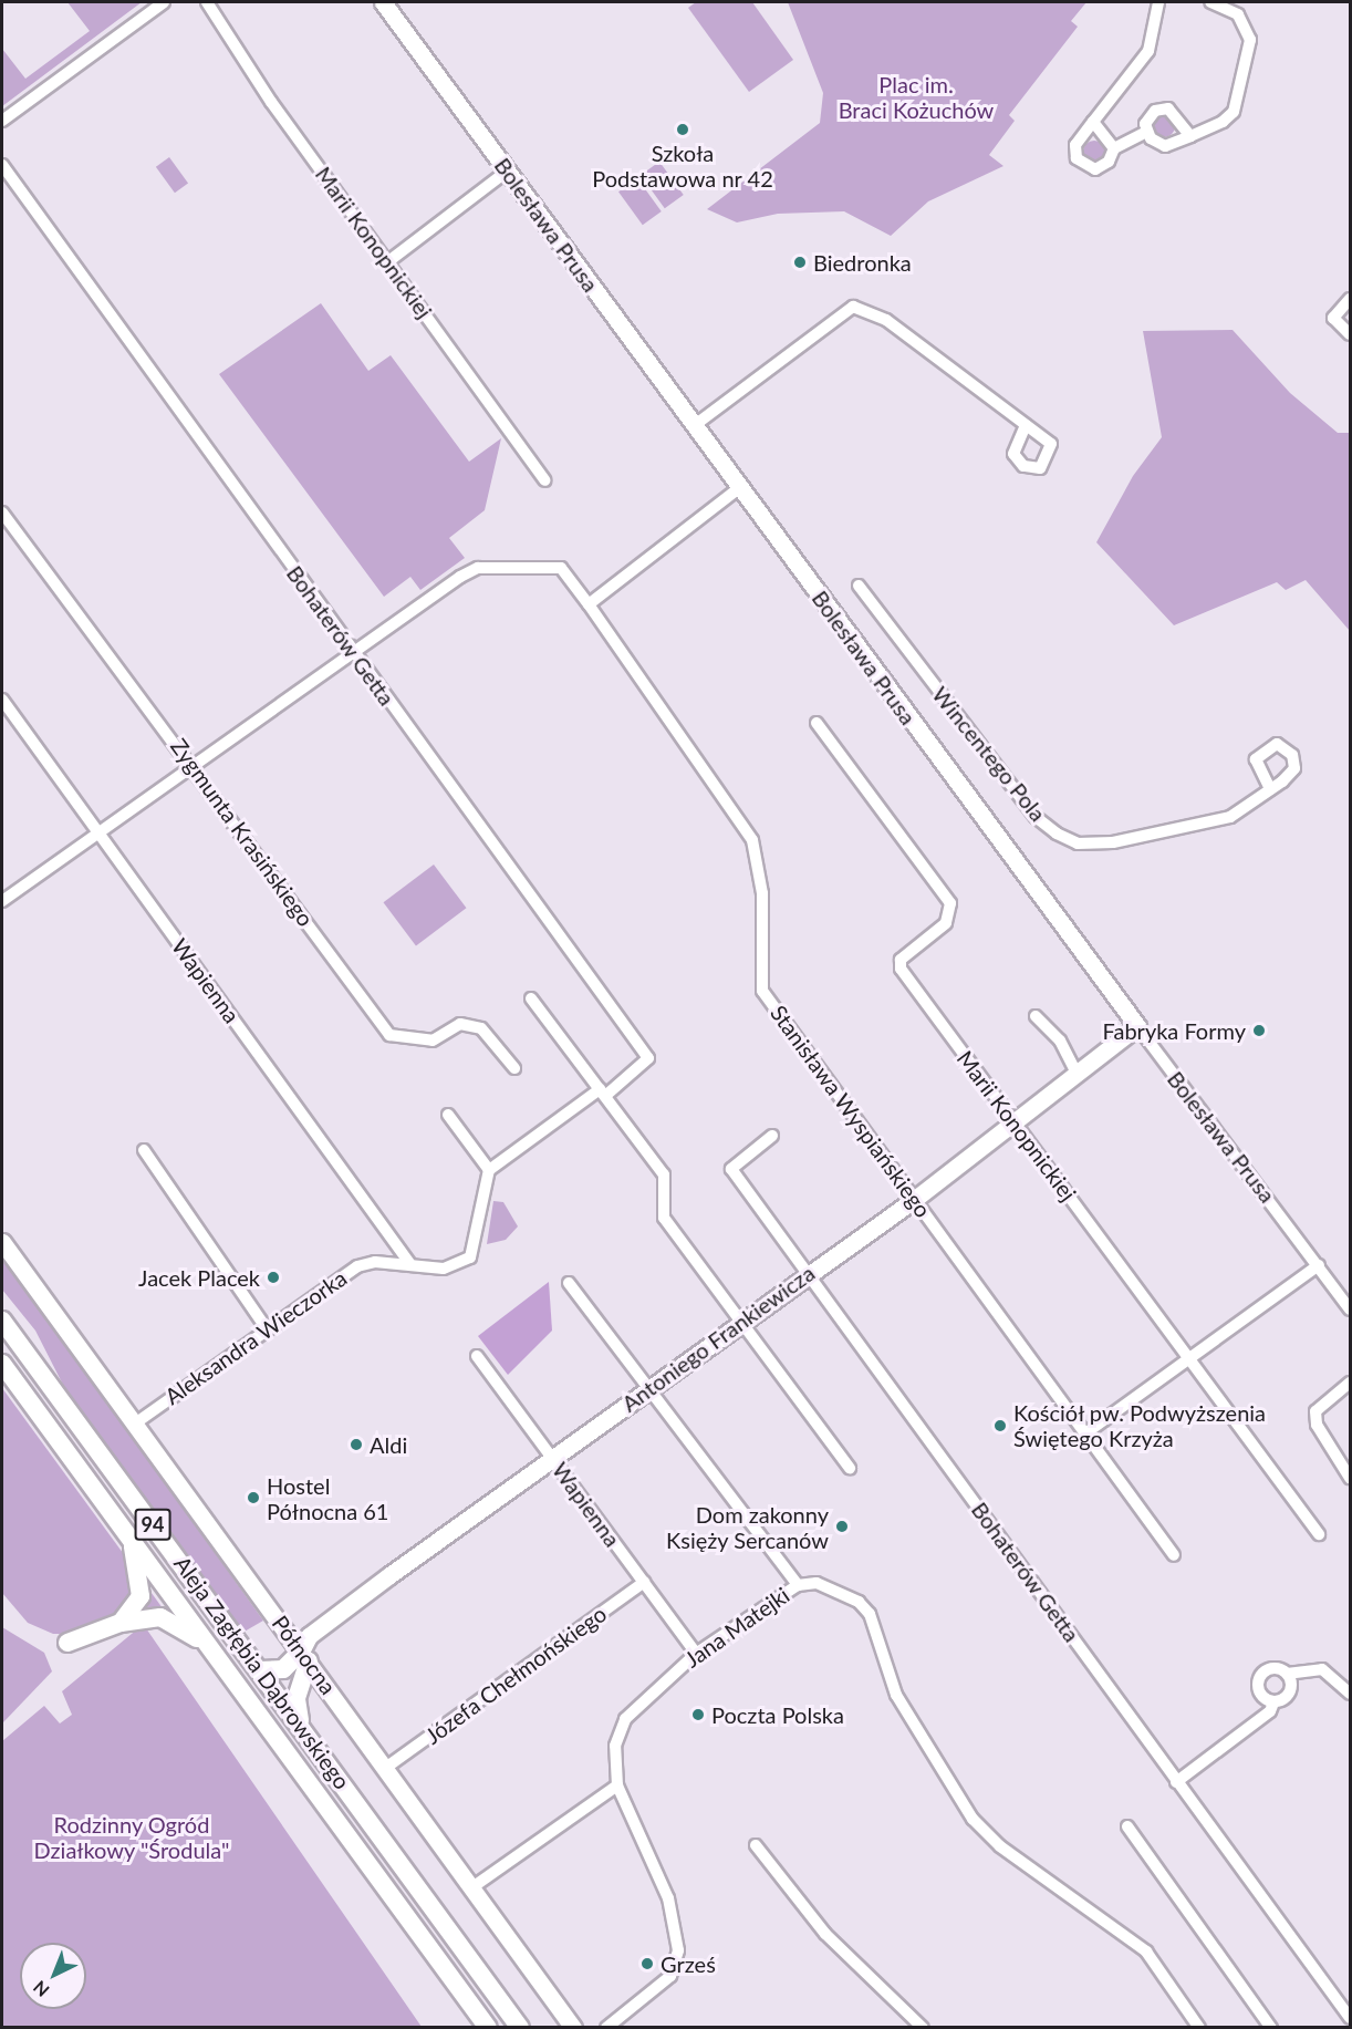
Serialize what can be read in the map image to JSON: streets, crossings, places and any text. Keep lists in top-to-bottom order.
{
  "streets": {
    "main road": ["94", "Aleja Zagłębia Dąbrowskiego"],
    "street": [
      "Bolesława Prusa",
      "Marii Konopnickiej",
      "Bohaterów Getta",
      "Wincentego Pola",
      "Zygmunta Krasińskiego",
      "Wapienna",
      "Stanisława Wyspiańskiego",
      "Aleksandra Wieczorka",
      "Antoniego Frankiewicza",
      "Jana Matejki",
      "Północna",
      "Józefa Chełmońskiego"
    ]
  },
  "crossings": [
    ["Bolesława Prusa", "Antoniego Frankiewicza"],
    ["Marii Konopnickiej", "Antoniego Frankiewicza"],
    ["Bohaterów Getta", "Stanisława Wyspiańskiego"],
    ["Bohaterów Getta", "Antoniego Frankiewicza"],
    ["Wapienna", "Aleksandra Wieczorka"],
    ["Wapienna", "Antoniego Frankiewicza"],
    ["Wapienna", "Jana Matejki"],
    ["Wapienna", "Józefa Chełmońskiego"],
    ["Stanisława Wyspiańskiego", "Antoniego Frankiewicza"],
    ["Aleksandra Wieczorka", "Północna"],
    ["Antoniego Frankiewicza", "Północna"],
    ["Północna", "Józefa Chełmońskiego"]
  ],
  "parks": ["Plac im. Braci Kożuchów", "Rodzinny Ogród Działkowy \"Środula\""],
  "places": [
    "Szkoła Podstawowa nr 42",
    "Biedronka",
    "Fabryka Formy",
    "Jacek Placek",
    "Kościół pw. Podwyższenia Świętego Krzyża",
    "Aldi",
    "Hostel Północna 61",
    "Dom zakonny Księży Sercanów",
    "Poczta Polska",
    "Grześ"
  ],
  "north": "bottom left"
}
